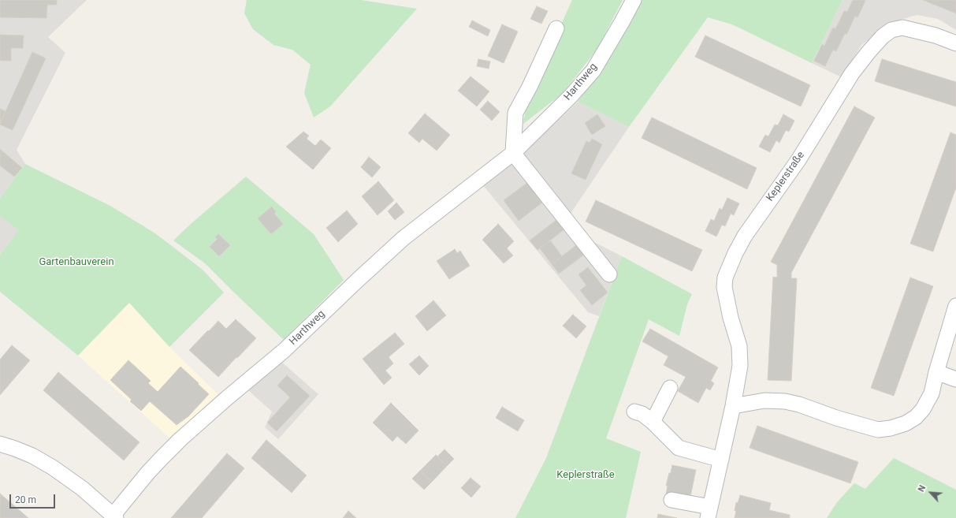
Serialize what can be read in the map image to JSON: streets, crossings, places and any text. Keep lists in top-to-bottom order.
{
  "streets": {
    "street": ["Harthweg", "Keplerstraße"]
  },
  "parks": ["Gartenbauverein", "Keplerstraße"],
  "scale_bar": "20 m",
  "north": "top left"
}
